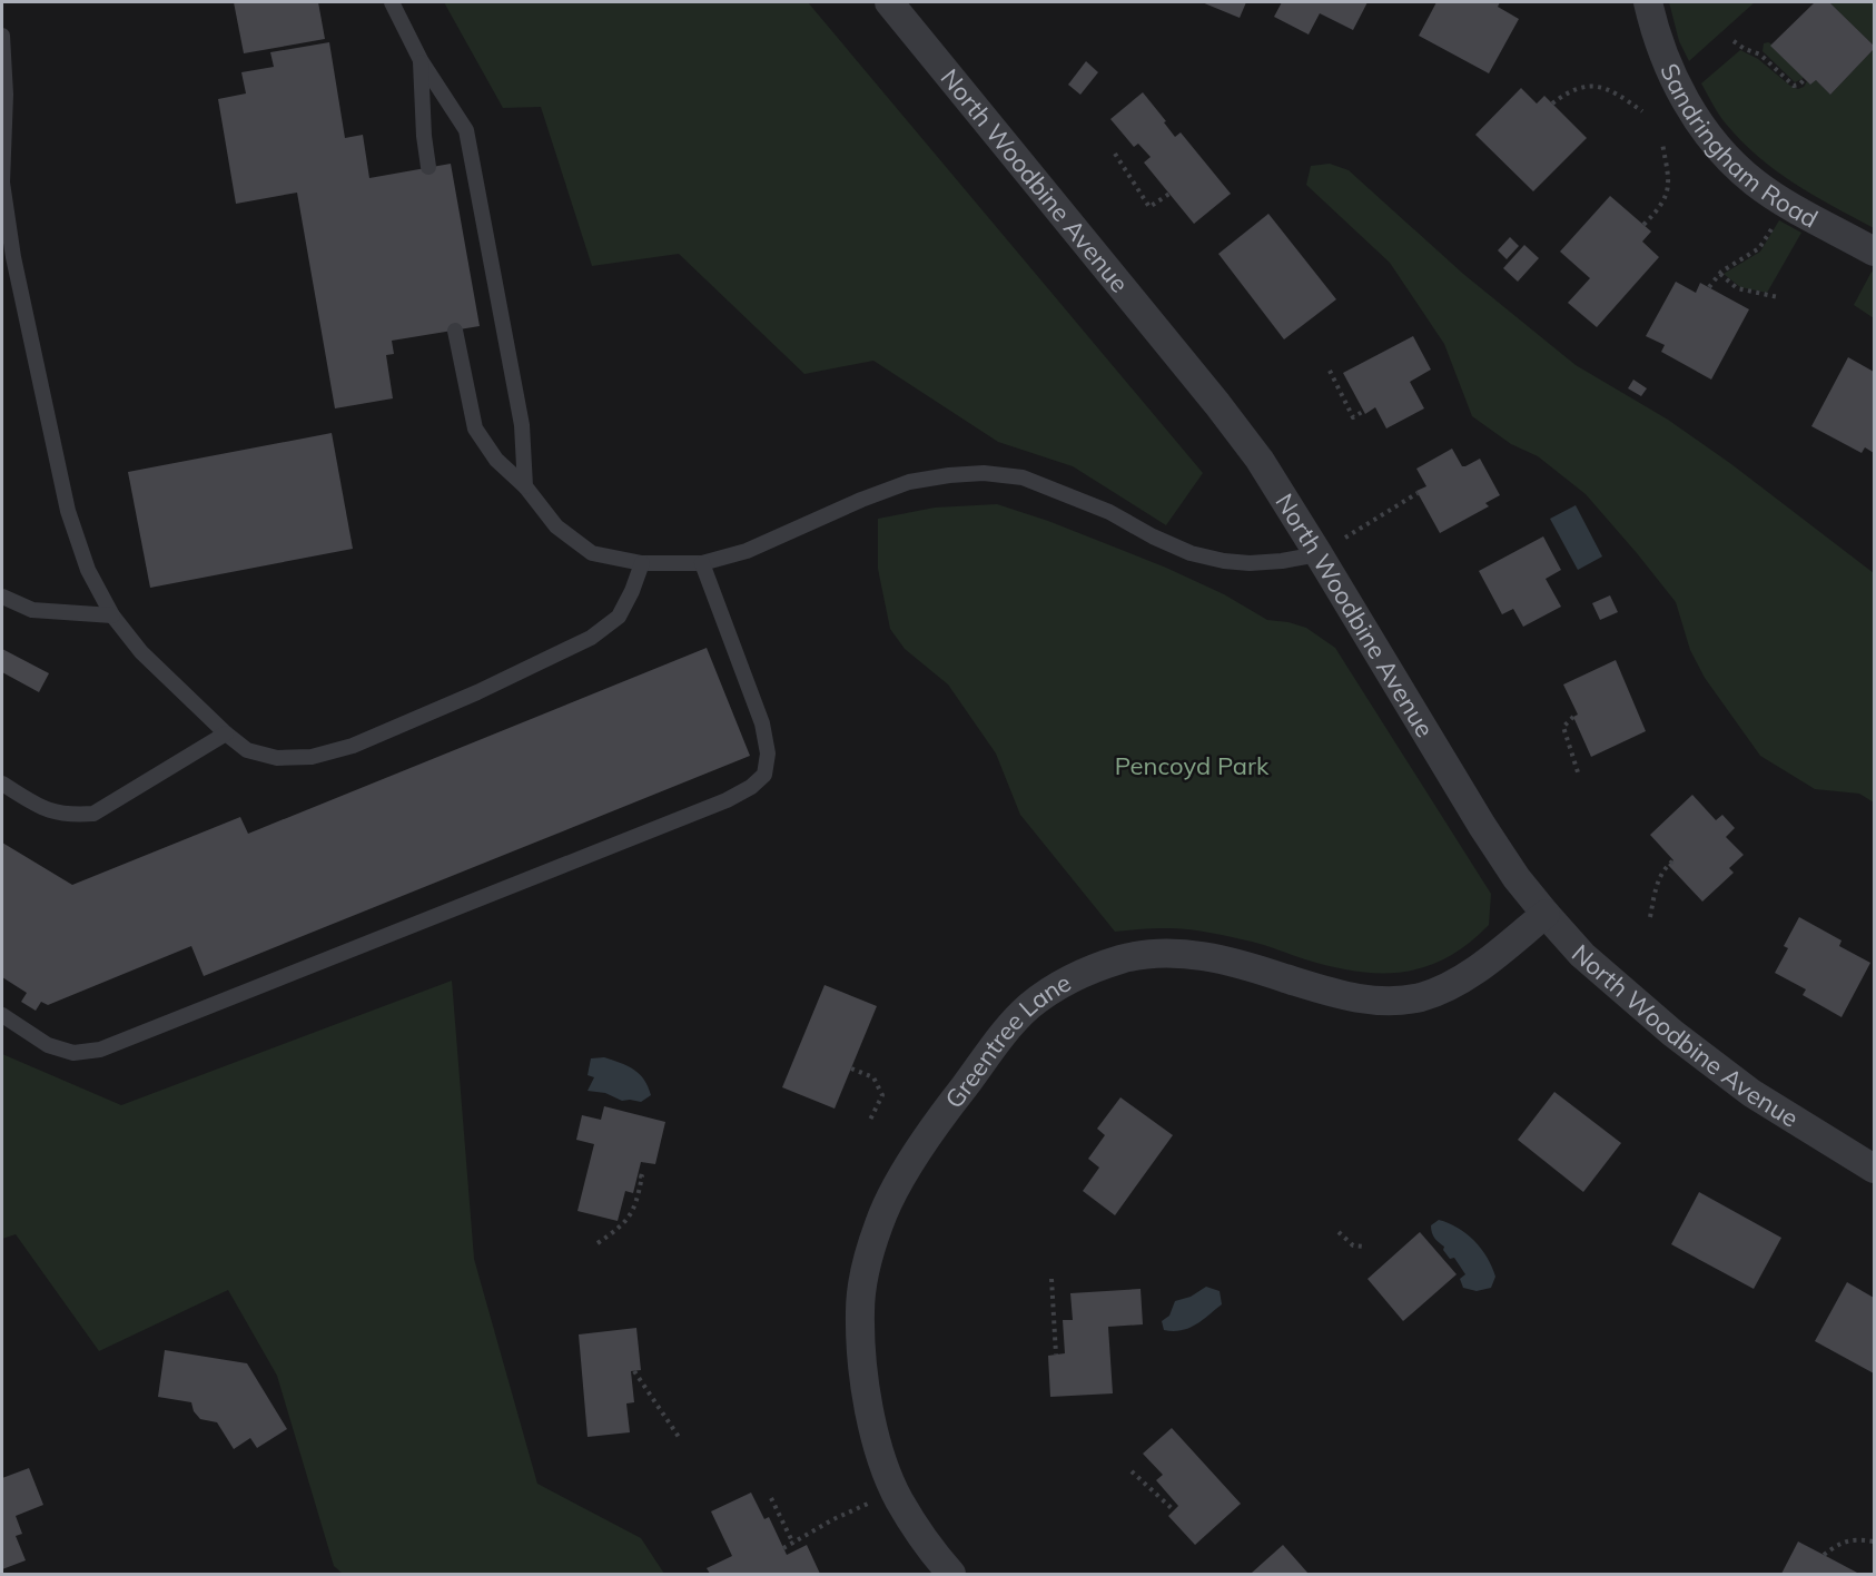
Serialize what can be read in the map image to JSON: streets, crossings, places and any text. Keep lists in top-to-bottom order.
{
  "streets": {
    "street": ["Sandringham Road", "North Woodbine Avenue", "Greentree Lane"]
  },
  "crossings": [
    ["North Woodbine Avenue", "Greentree Lane"]
  ],
  "parks": ["Pencoyd Park"]
}
